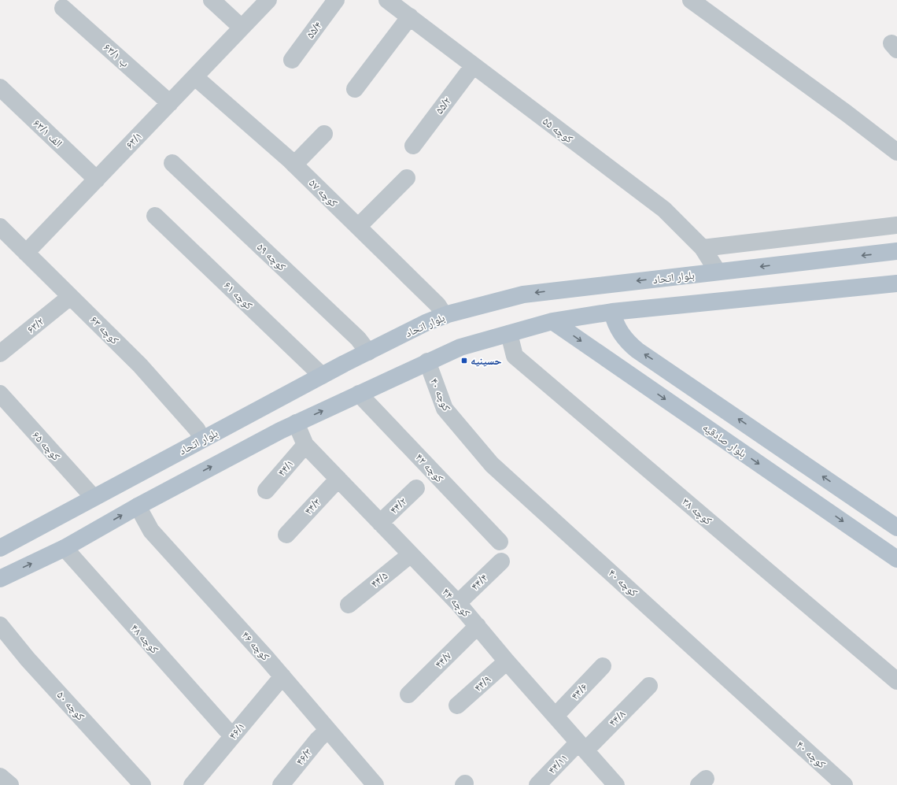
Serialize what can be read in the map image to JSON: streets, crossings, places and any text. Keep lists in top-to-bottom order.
{
  "streets": {
    "main road": ["بلوار اتحاد", "بلوار صادقیه"],
    "street": [
      "۵۵/۴",
      "۶۳/۱ ب",
      "۵۵/۲",
      "کوچه ۵۵",
      "۶۳/۱ الف",
      "۶۳/۱",
      "کوچه ۵۷",
      "کوچه ۵۹",
      "کوچه ۶۱",
      "۶۳/۲",
      "کوچه ۶۳",
      "کوچه ۴۰",
      "کوچه ۶۵",
      "۴۴/۱",
      "کوچه ۴۲",
      "۴۴/۲",
      "۴۴/۳",
      "کوچه ۳۸",
      "۴۴/۵",
      "۴۴/۴",
      "کوچه ۴۴",
      "کوچه ۴۸",
      "کوچه ۴۶",
      "۴۴/۷",
      "۴۴/۹",
      "۴۴/۶",
      "کوچه ۵۰",
      "۴۴/۸",
      "۴۶/۱",
      "۴۶/۳",
      "۴۴/۱۱"
    ]
  },
  "crossings": [
    ["۶۳/۱ ب", "۶۳/۱"],
    ["۵۵/۲", "کوچه ۵۵"],
    ["کوچه ۵۵", "بلوار اتحاد"],
    ["۶۳/۱ الف", "۶۳/۱"],
    ["۶۳/۱", "کوچه ۵۷"],
    ["۶۳/۱", "کوچه ۶۳"],
    ["کوچه ۵۷", "بلوار اتحاد"],
    ["کوچه ۵۹", "بلوار اتحاد"],
    ["بلوار اتحاد", "کوچه ۶۱"],
    ["بلوار اتحاد", "کوچه ۶۳"],
    ["بلوار اتحاد", "کوچه ۶۵"],
    ["۶۳/۲", "کوچه ۶۳"],
    ["۴۴/۱", "کوچه ۴۴"],
    ["۴۴/۲", "کوچه ۴۴"],
    ["۴۴/۳", "کوچه ۴۴"],
    ["۴۴/۵", "کوچه ۴۴"],
    ["۴۴/۴", "کوچه ۴۴"],
    ["کوچه ۴۴", "۴۴/۷"],
    ["کوچه ۴۴", "۴۴/۹"],
    ["کوچه ۴۴", "۴۴/۶"],
    ["کوچه ۴۴", "۴۴/۸"],
    ["کوچه ۴۴", "۴۴/۱۱"],
    ["کوچه ۴۶", "۴۶/۱"],
    ["کوچه ۴۶", "۴۶/۳"],
    ["۴۴/۸", "۴۴/۱۱"]
  ],
  "places": {
    "transit": ["حسینیه"]
  }
}
